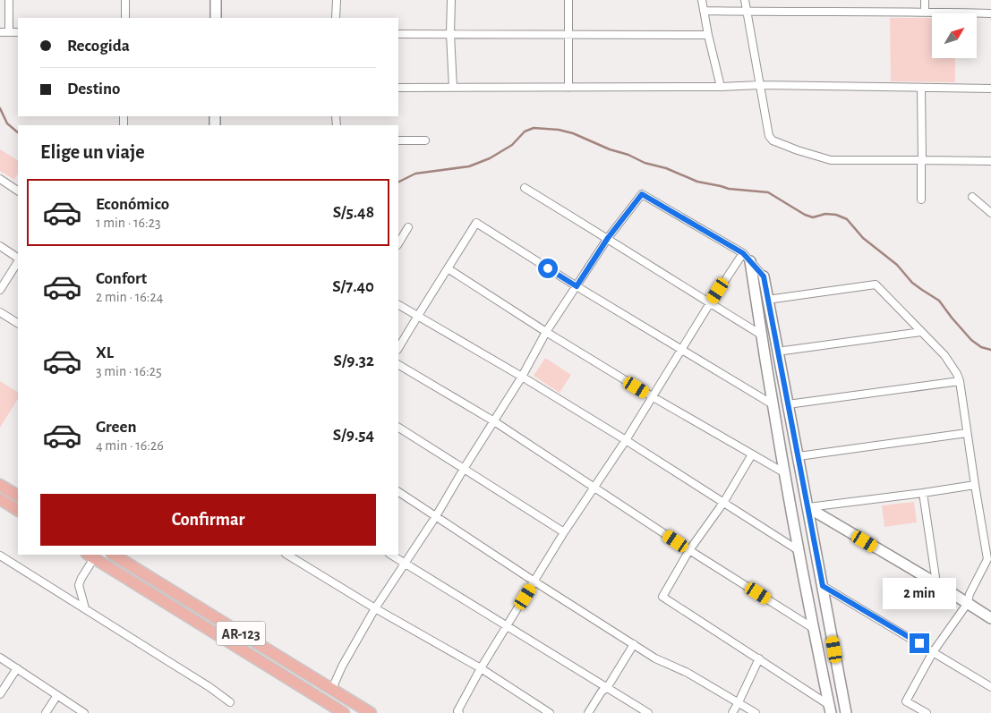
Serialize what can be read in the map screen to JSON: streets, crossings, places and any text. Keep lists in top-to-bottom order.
{
  "streets": {
    "main road": ["AR-123"]
  },
  "north": "top right",
  "page": {
    "banner": ["Recogida", "Destino"],
    "heading": "Elige un viaje",
    "list": [
      {
        "name": "Económico",
        "note": "1 min · 16:23",
        "value": "S/5.48"
      },
      {
        "name": "Confort",
        "note": "2 min · 16:24",
        "value": "S/7.40"
      },
      {
        "name": "XL",
        "note": "3 min · 16:25",
        "value": "S/9.32"
      },
      {
        "name": "Green",
        "note": "4 min · 16:26",
        "value": "S/9.54"
      }
    ],
    "buttons": "Confirmar",
    "bubble": "2 min"
  }
}
